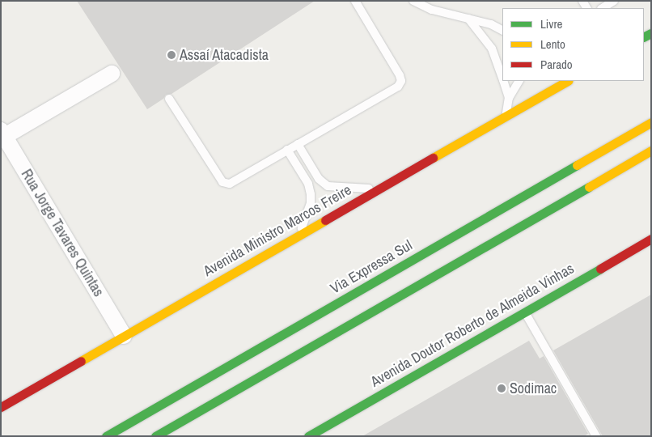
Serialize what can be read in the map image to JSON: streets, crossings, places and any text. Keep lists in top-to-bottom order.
{
  "streets": {
    "main road": ["Avenida Ministro Marcos Freire", "Via Expressa Sul", "Avenida Doutor Roberto de Almeida Vinhas"],
    "street": ["Rua Jorge Tavares Quintas"]
  },
  "crossings": [
    ["Avenida Ministro Marcos Freire", "Rua Jorge Tavares Quintas"]
  ],
  "places": ["Assaí Atacadista", "Sodimac"],
  "legend": ["Livre", "Lento", "Parado"]
}
